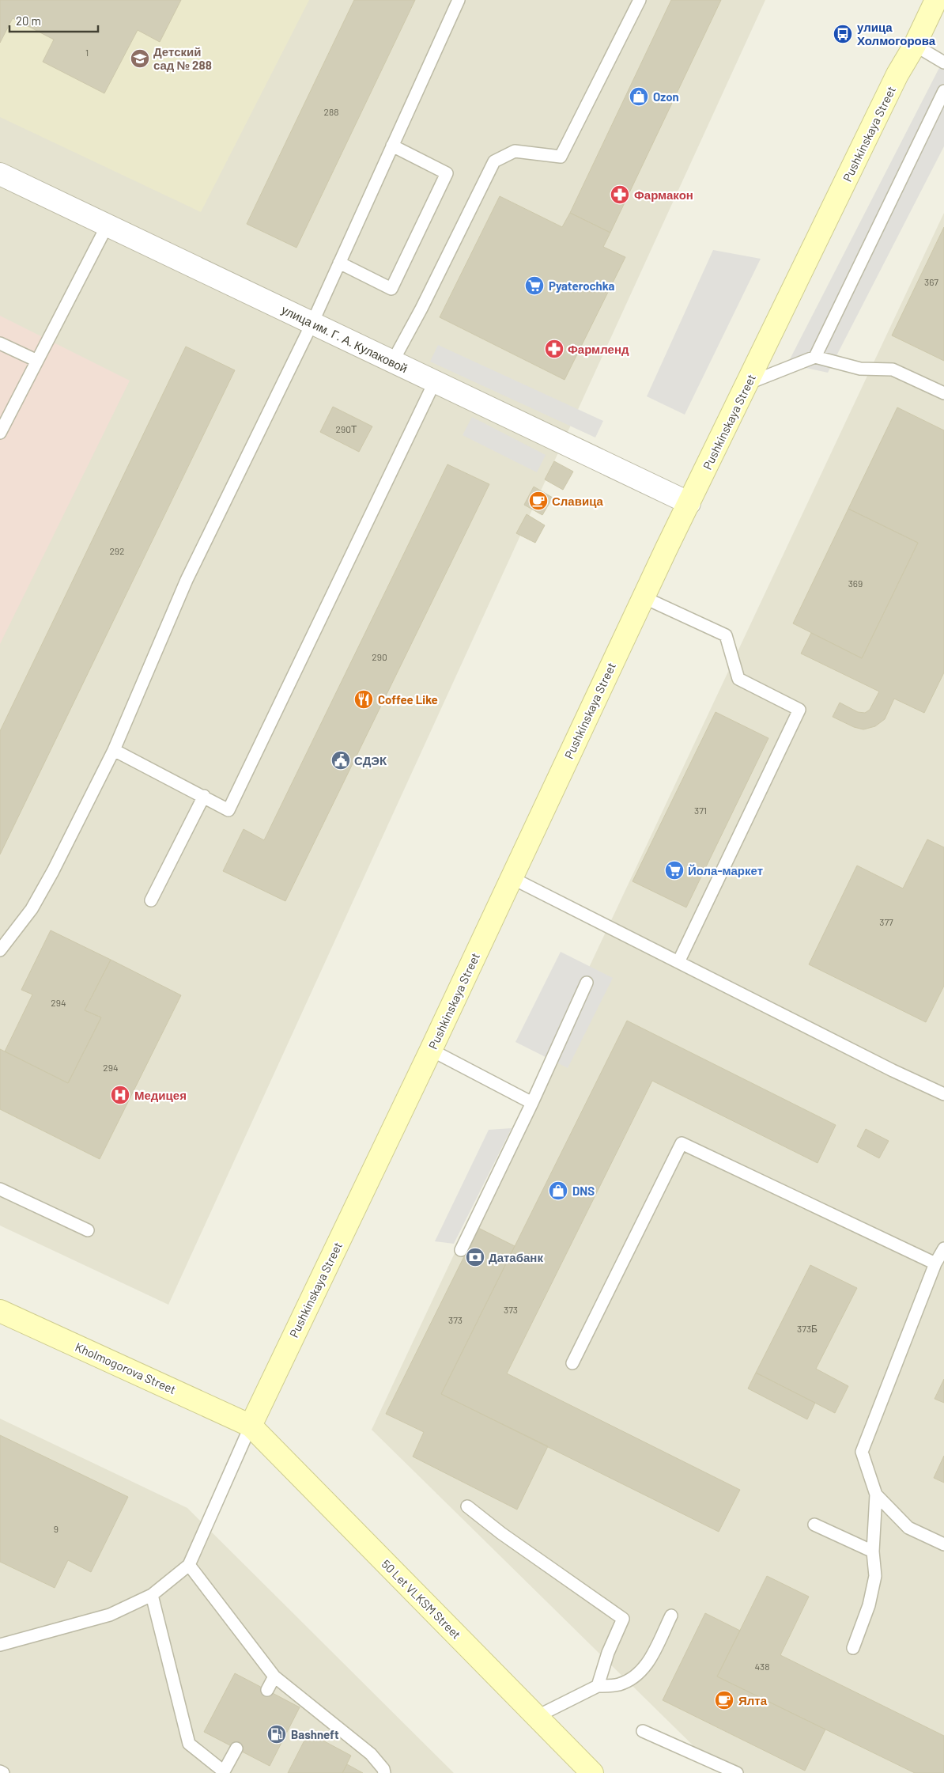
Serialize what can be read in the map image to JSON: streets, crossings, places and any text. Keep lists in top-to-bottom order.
{
  "streets": {
    "main road": ["Pushkinskaya Street", "Kholmogorova Street", "50 Let VLKSM Street"],
    "street": ["улица им. Г. А. Кулаковой"]
  },
  "crossings": [
    ["Pushkinskaya Street", "улица им. Г. А. Кулаковой"],
    ["Pushkinskaya Street", "Kholmogorova Street"],
    ["Pushkinskaya Street", "50 Let VLKSM Street"],
    ["Kholmogorova Street", "50 Let VLKSM Street"]
  ],
  "places": {
    "bus stop": ["улица Холмогорова"],
    "school or university": ["Детский сад № 288"],
    "shop": ["Ozon", "DNS"],
    "pharmacy": ["Фармакон", "Фармленд"],
    "supermarket": ["Pyaterochka", "Йола-маркет"],
    "cafe": ["Славица", "Ялта"],
    "restaurant": ["Coffee Like"],
    "public building": ["СДЭК"],
    "hospital": ["Медицея"],
    "bank": ["Датабанк"],
    "fuel station": ["Bashneft"]
  },
  "house_numbers": [
    "1",
    "288",
    "367",
    "290Т",
    "292",
    "369",
    "290",
    "371",
    "377",
    "294",
    "294",
    "373",
    "373",
    "373Б",
    "9",
    "438"
  ],
  "scale_bar": "20 m"
}
